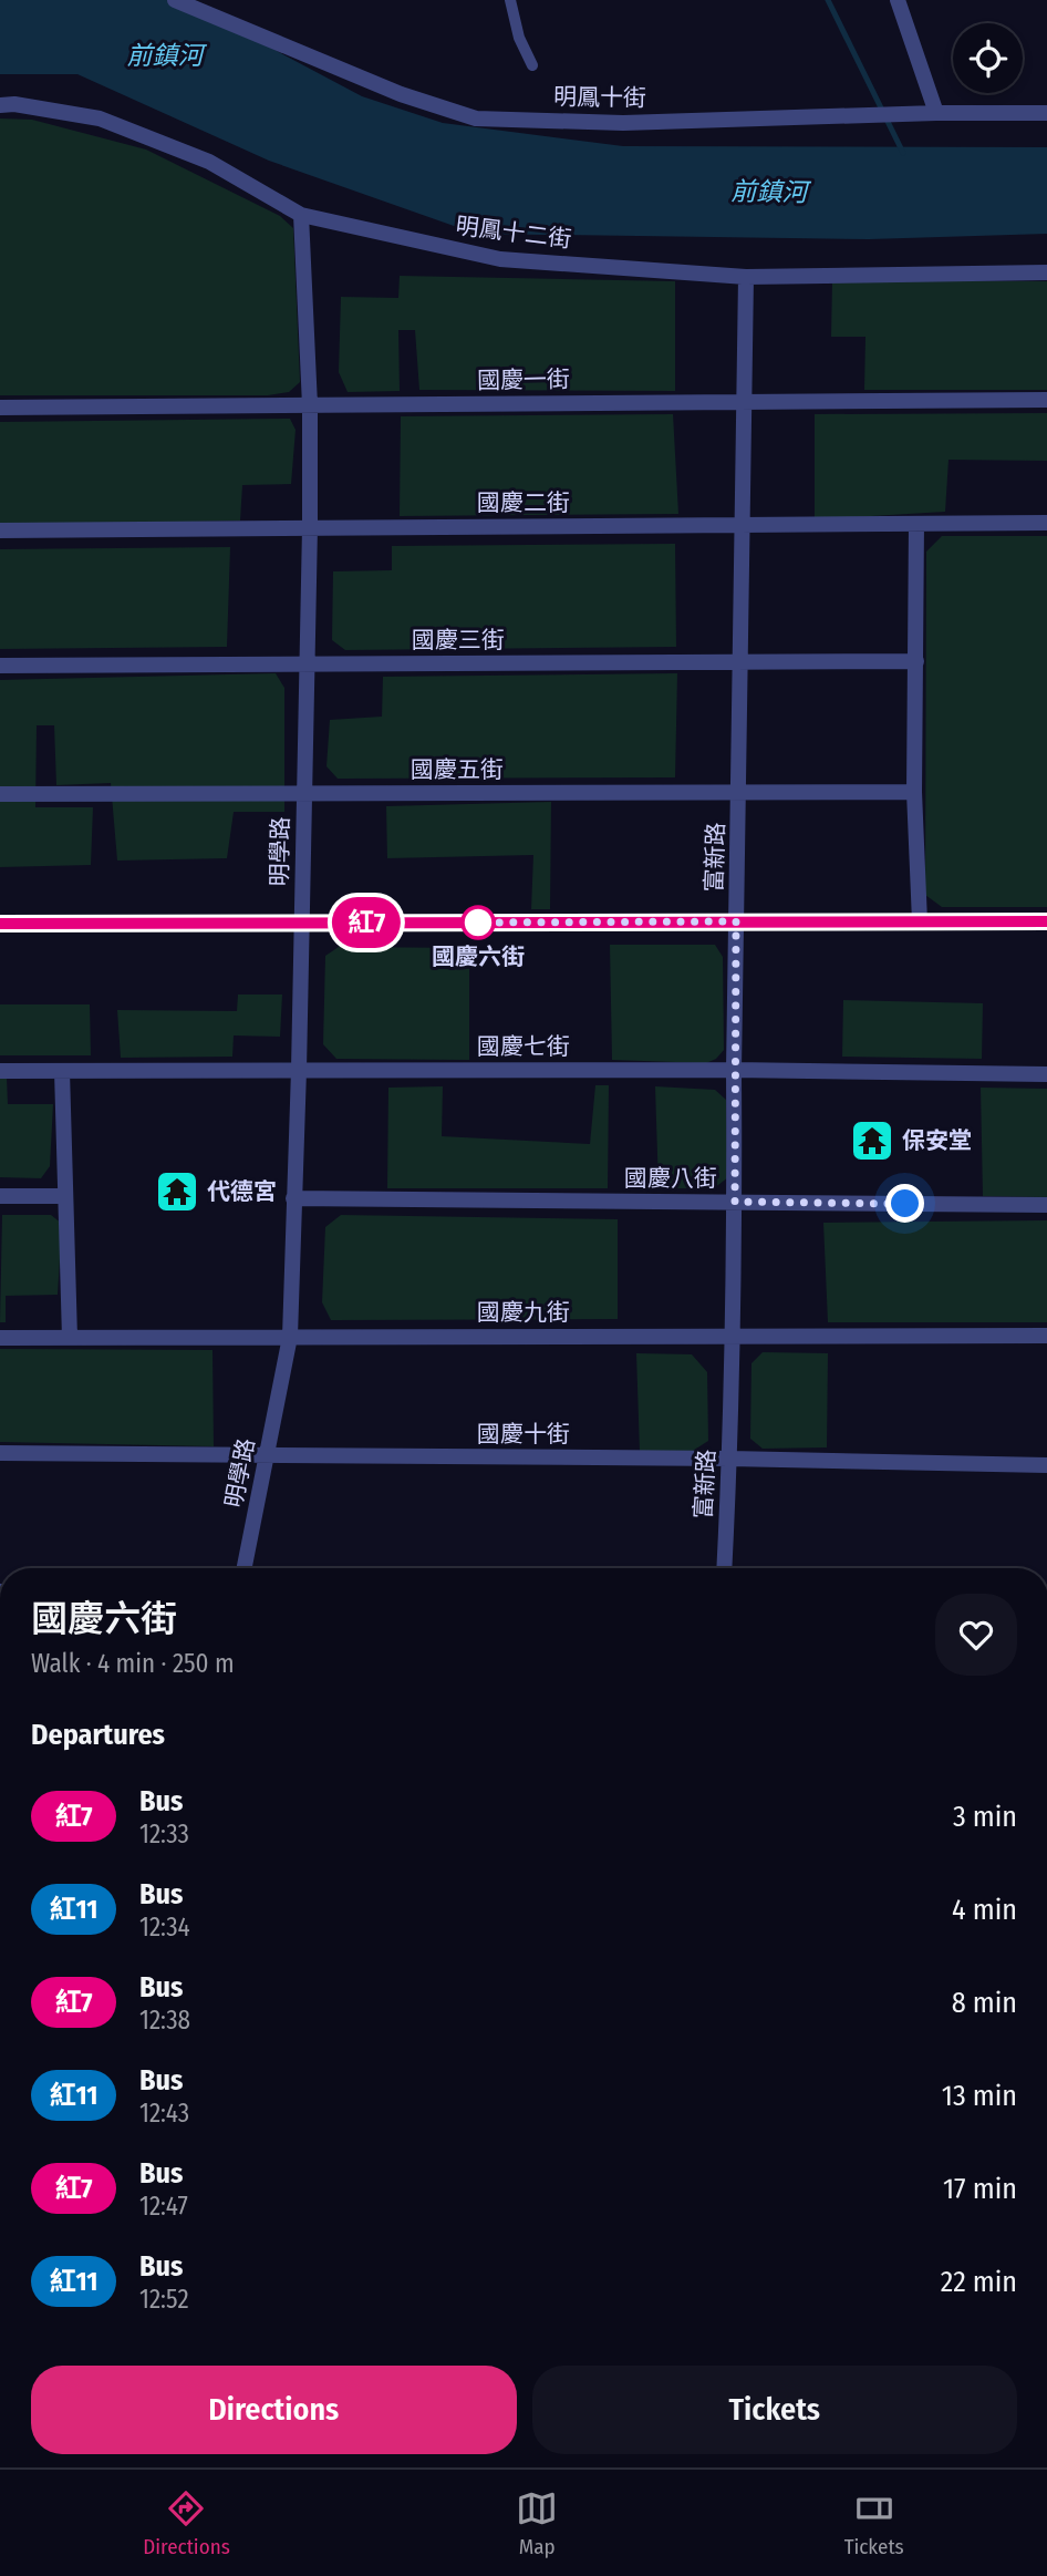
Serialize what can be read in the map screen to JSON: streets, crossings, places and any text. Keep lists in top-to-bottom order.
{
  "streets": {
    "street": [
      "明鳳十街",
      "明鳳十二街",
      "國慶一街",
      "國慶二街",
      "國慶三街",
      "國慶五街",
      "明學路",
      "富新路",
      "國慶七街",
      "國慶八街",
      "國慶九街",
      "國慶十街"
    ]
  },
  "crossings": [
    ["明鳳十二街", "明學路"],
    ["明鳳十二街", "富新路"],
    ["國慶一街", "明學路"],
    ["國慶一街", "富新路"],
    ["國慶二街", "明學路"],
    ["國慶二街", "富新路"],
    ["國慶三街", "明學路"],
    ["國慶三街", "富新路"],
    ["國慶五街", "明學路"],
    ["國慶五街", "富新路"],
    ["明學路", "國慶七街"],
    ["明學路", "國慶八街"],
    ["明學路", "國慶九街"],
    ["明學路", "國慶十街"],
    ["富新路", "國慶七街"],
    ["富新路", "國慶八街"],
    ["富新路", "國慶九街"],
    ["富新路", "國慶十街"]
  ],
  "water": ["前鎮河"],
  "places": {
    "other": ["國慶六街"],
    "temple": ["保安堂", "代德宮"]
  },
  "lines": ["bus line 紅7"],
  "page": {
    "on_map": "紅7",
    "heading": [
      ["國慶六街", "Walk · 4 min · 250 m"],
      "Departures"
    ],
    "list": [
      {
        "mark": "紅7",
        "name": "Bus",
        "note": "12:33",
        "value": "3 min"
      },
      {
        "mark": "紅11",
        "name": "Bus",
        "note": "12:34",
        "value": "4 min"
      },
      {
        "mark": "紅7",
        "name": "Bus",
        "note": "12:38",
        "value": "8 min"
      },
      {
        "mark": "紅11",
        "name": "Bus",
        "note": "12:43",
        "value": "13 min"
      },
      {
        "mark": "紅7",
        "name": "Bus",
        "note": "12:47",
        "value": "17 min"
      },
      {
        "mark": "紅11",
        "name": "Bus",
        "note": "12:52",
        "value": "22 min"
      }
    ],
    "buttons": ["Directions", "Tickets"],
    "tabs": ["Directions", "Map", "Tickets"]
  }
}
